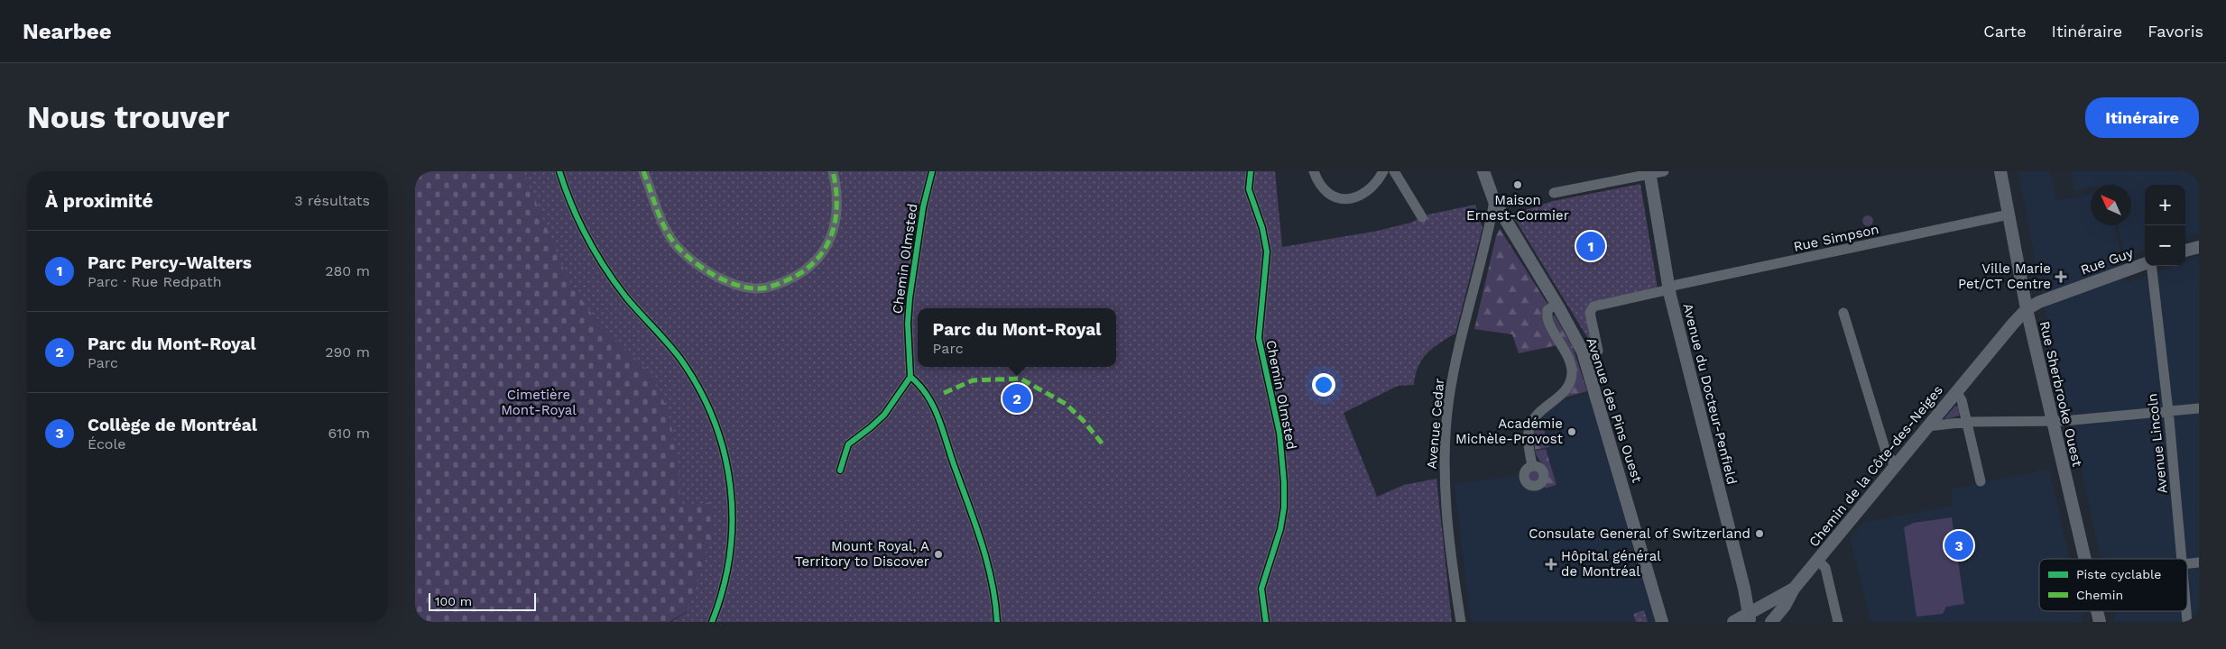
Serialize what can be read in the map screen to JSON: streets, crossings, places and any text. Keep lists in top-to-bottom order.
{
  "streets": {
    "main road": [
      "Rue Guy",
      "Avenue du Docteur-Penfield",
      "Rue Sherbrooke Ouest",
      "Avenue des Pins Ouest",
      "Chemin de la Côte-des-Neiges"
    ],
    "street": [
      "Rue Simpson",
      "Chemin Olmsted",
      "Avenue Cedar",
      "Avenue Lincoln"
    ]
  },
  "crossings": [
    ["Rue Simpson", "Avenue du Docteur-Penfield"],
    ["Rue Simpson", "Rue Sherbrooke Ouest"],
    ["Rue Simpson", "Avenue des Pins Ouest"],
    ["Rue Guy", "Rue Sherbrooke Ouest"],
    ["Rue Guy", "Chemin de la Côte-des-Neiges"],
    ["Avenue du Docteur-Penfield", "Chemin de la Côte-des-Neiges"],
    ["Rue Sherbrooke Ouest", "Chemin de la Côte-des-Neiges"],
    ["Avenue des Pins Ouest", "Avenue Cedar"]
  ],
  "parks": ["Cimetière Mont-Royal"],
  "places": {
    "other": [
      "Maison Ernest-Cormier",
      "Académie Michèle-Provost",
      "Consulate General of Switzerland",
      "Mount Royal, A Territory to Discover"
    ],
    "health": ["Ville Marie Pet/CT Centre", "Hôpital général de Montréal"]
  },
  "legend": ["Piste cyclable", "Chemin"],
  "scale_bar": "100 m",
  "north": "top left",
  "page": {
    "header": "Nearbee",
    "nav": ["Carte", "Itinéraire", "Favoris"],
    "buttons": "Itinéraire",
    "title": "Nous trouver",
    "heading": ["À proximité", "3 résultats"],
    "map_buttons": ["+", "−"],
    "list": [
      {
        "mark": "1",
        "name": "Parc Percy-Walters",
        "note": "Parc · Rue Redpath",
        "value": "280 m"
      },
      {
        "mark": "2",
        "name": "Parc du Mont-Royal",
        "note": "Parc",
        "value": "290 m"
      },
      {
        "mark": "3",
        "name": "Collège de Montréal",
        "note": "École",
        "value": "610 m"
      }
    ],
    "pins": ["1", "2", "3"],
    "popup": ["Parc du Mont-Royal", "Parc"],
    "scale": "100 m"
  }
}
